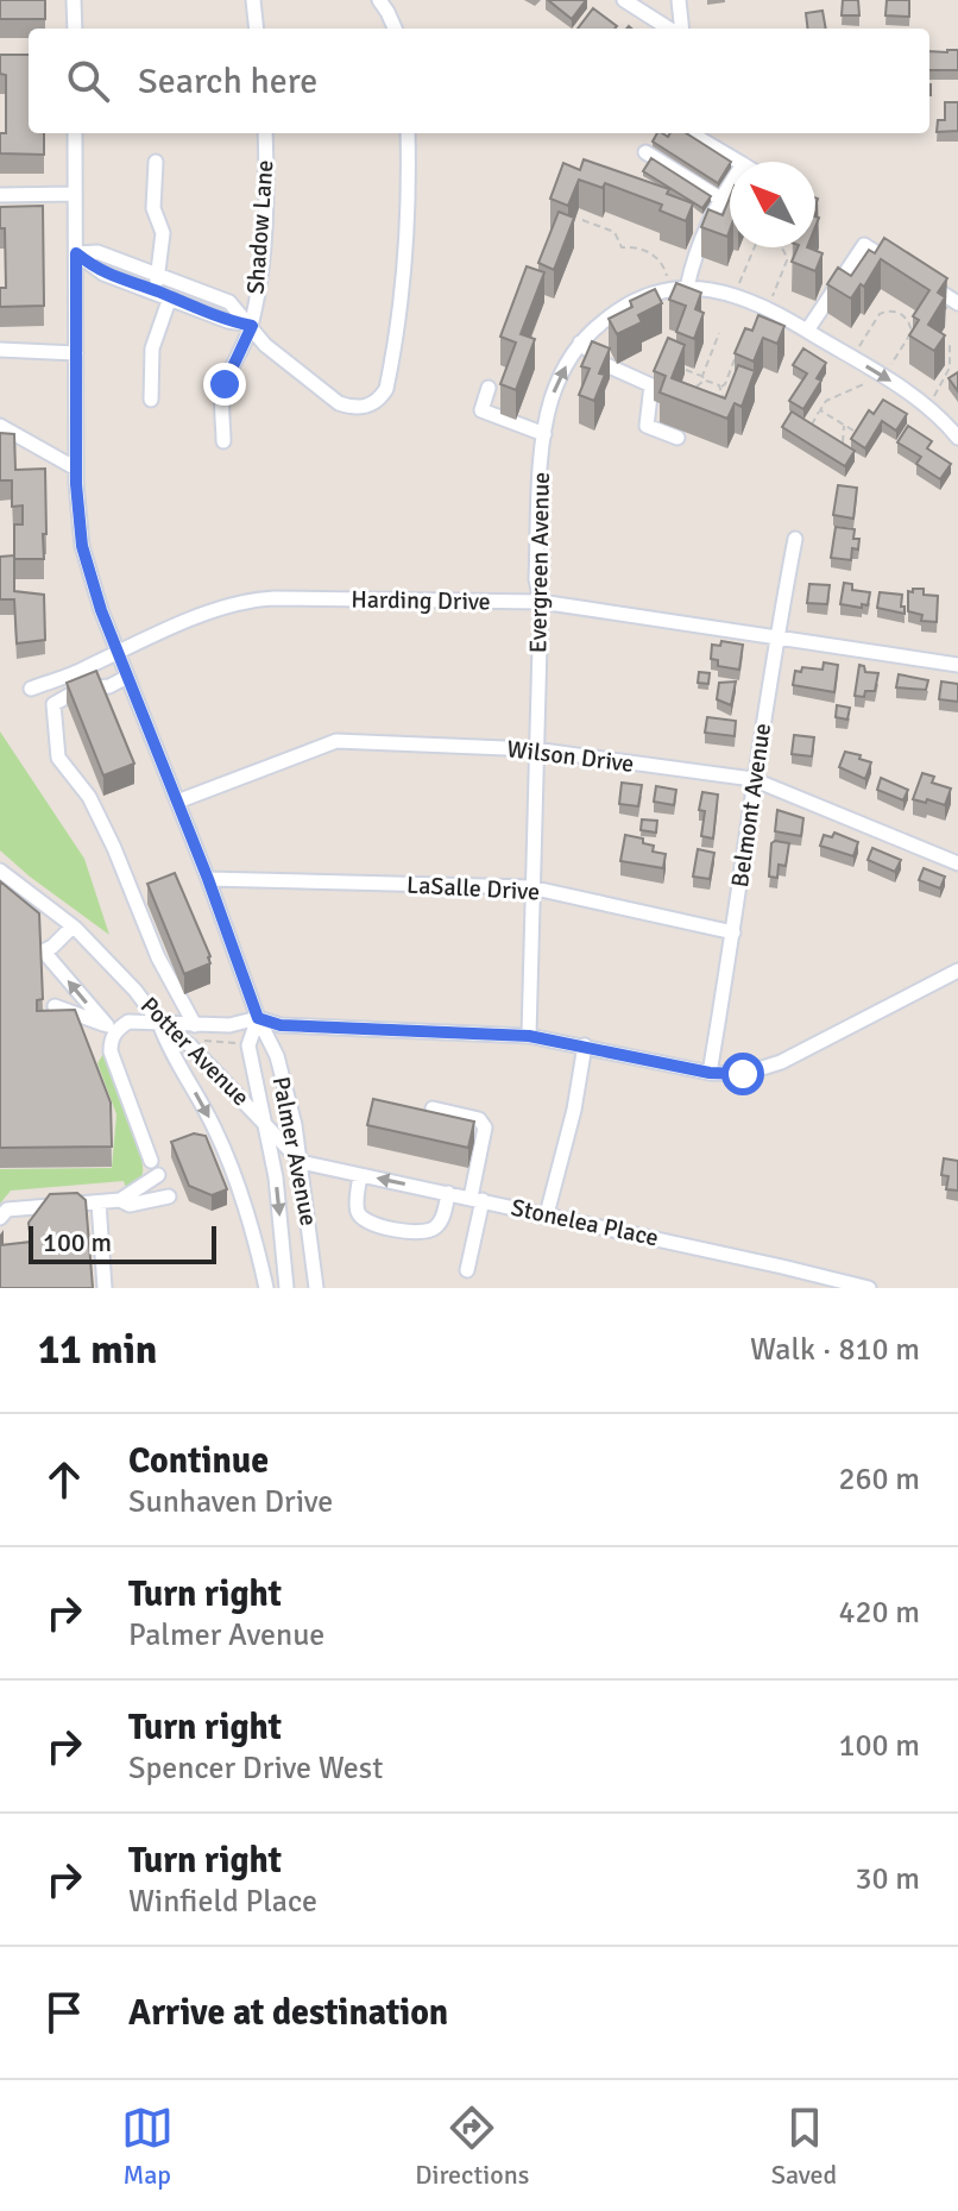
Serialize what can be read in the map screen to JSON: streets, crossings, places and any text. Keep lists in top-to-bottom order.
{
  "streets": {
    "street": [
      "Shadow Lane",
      "Evergreen Avenue",
      "Harding Drive",
      "Wilson Drive",
      "Belmont Avenue",
      "LaSalle Drive",
      "Potter Avenue",
      "Palmer Avenue",
      "Stonelea Place"
    ]
  },
  "crossings": [
    ["Evergreen Avenue", "Harding Drive"],
    ["Evergreen Avenue", "Wilson Drive"],
    ["Evergreen Avenue", "LaSalle Drive"],
    ["Harding Drive", "Belmont Avenue"],
    ["Harding Drive", "Palmer Avenue"],
    ["Wilson Drive", "Belmont Avenue"],
    ["Wilson Drive", "Palmer Avenue"],
    ["Belmont Avenue", "LaSalle Drive"],
    ["LaSalle Drive", "Palmer Avenue"],
    ["Potter Avenue", "Palmer Avenue"],
    ["Potter Avenue", "Stonelea Place"],
    ["Palmer Avenue", "Stonelea Place"]
  ],
  "scale_bar": "100 m",
  "north": "top left",
  "page": {
    "search": "Search here",
    "scale": "100 m",
    "heading": ["11 min", "Walk · 810 m"],
    "list": [
      ["Continue", "Sunhaven Drive", "260 m"],
      ["Turn right", "Palmer Avenue", "420 m"],
      ["Turn right", "Spencer Drive West", "100 m"],
      ["Turn right", "Winfield Place", "30 m"],
      "Arrive at destination"
    ],
    "nav": ["Map", "Directions", "Saved"]
  }
}
